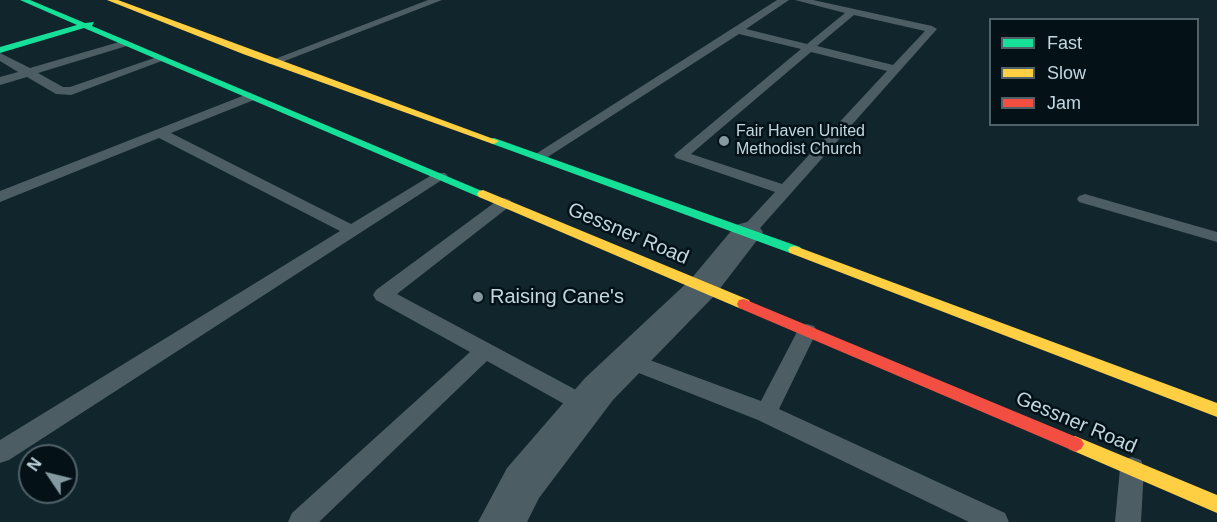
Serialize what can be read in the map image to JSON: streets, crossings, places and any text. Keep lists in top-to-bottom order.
{
  "streets": {
    "main road": ["Gessner Road"]
  },
  "places": ["Fair Haven United Methodist Church", "Raising Cane's"],
  "legend": ["Fast", "Slow", "Jam"],
  "north": "top left"
}
